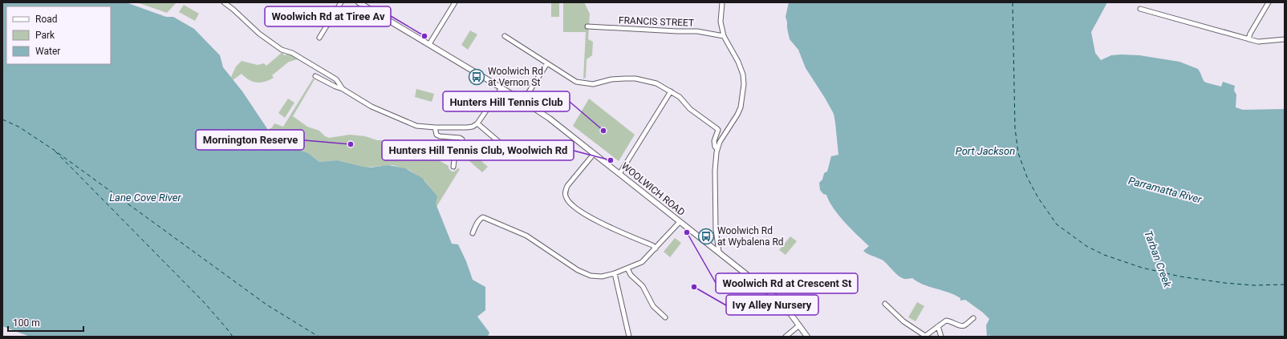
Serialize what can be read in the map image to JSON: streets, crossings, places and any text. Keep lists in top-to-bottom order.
{
  "streets": {
    "street": ["FRANCIS STREET", "WOOLWICH ROAD"]
  },
  "water": [
    "Port Jackson",
    "Parramatta River",
    "Lane Cove River",
    "Tarban Creek"
  ],
  "places": {
    "other": [
      "Woolwich Rd at Tiree Av",
      "Hunters Hill Tennis Club",
      "Mornington Reserve",
      "Hunters Hill Tennis Club, Woolwich Rd",
      "Woolwich Rd at Crescent St",
      "Ivy Alley Nursery"
    ],
    "bus stop": ["Woolwich Rd at Vernon St", "Woolwich Rd at Wybalena Rd"]
  },
  "legend": ["Road", "Park", "Water"],
  "scale_bar": "100 m"
}
